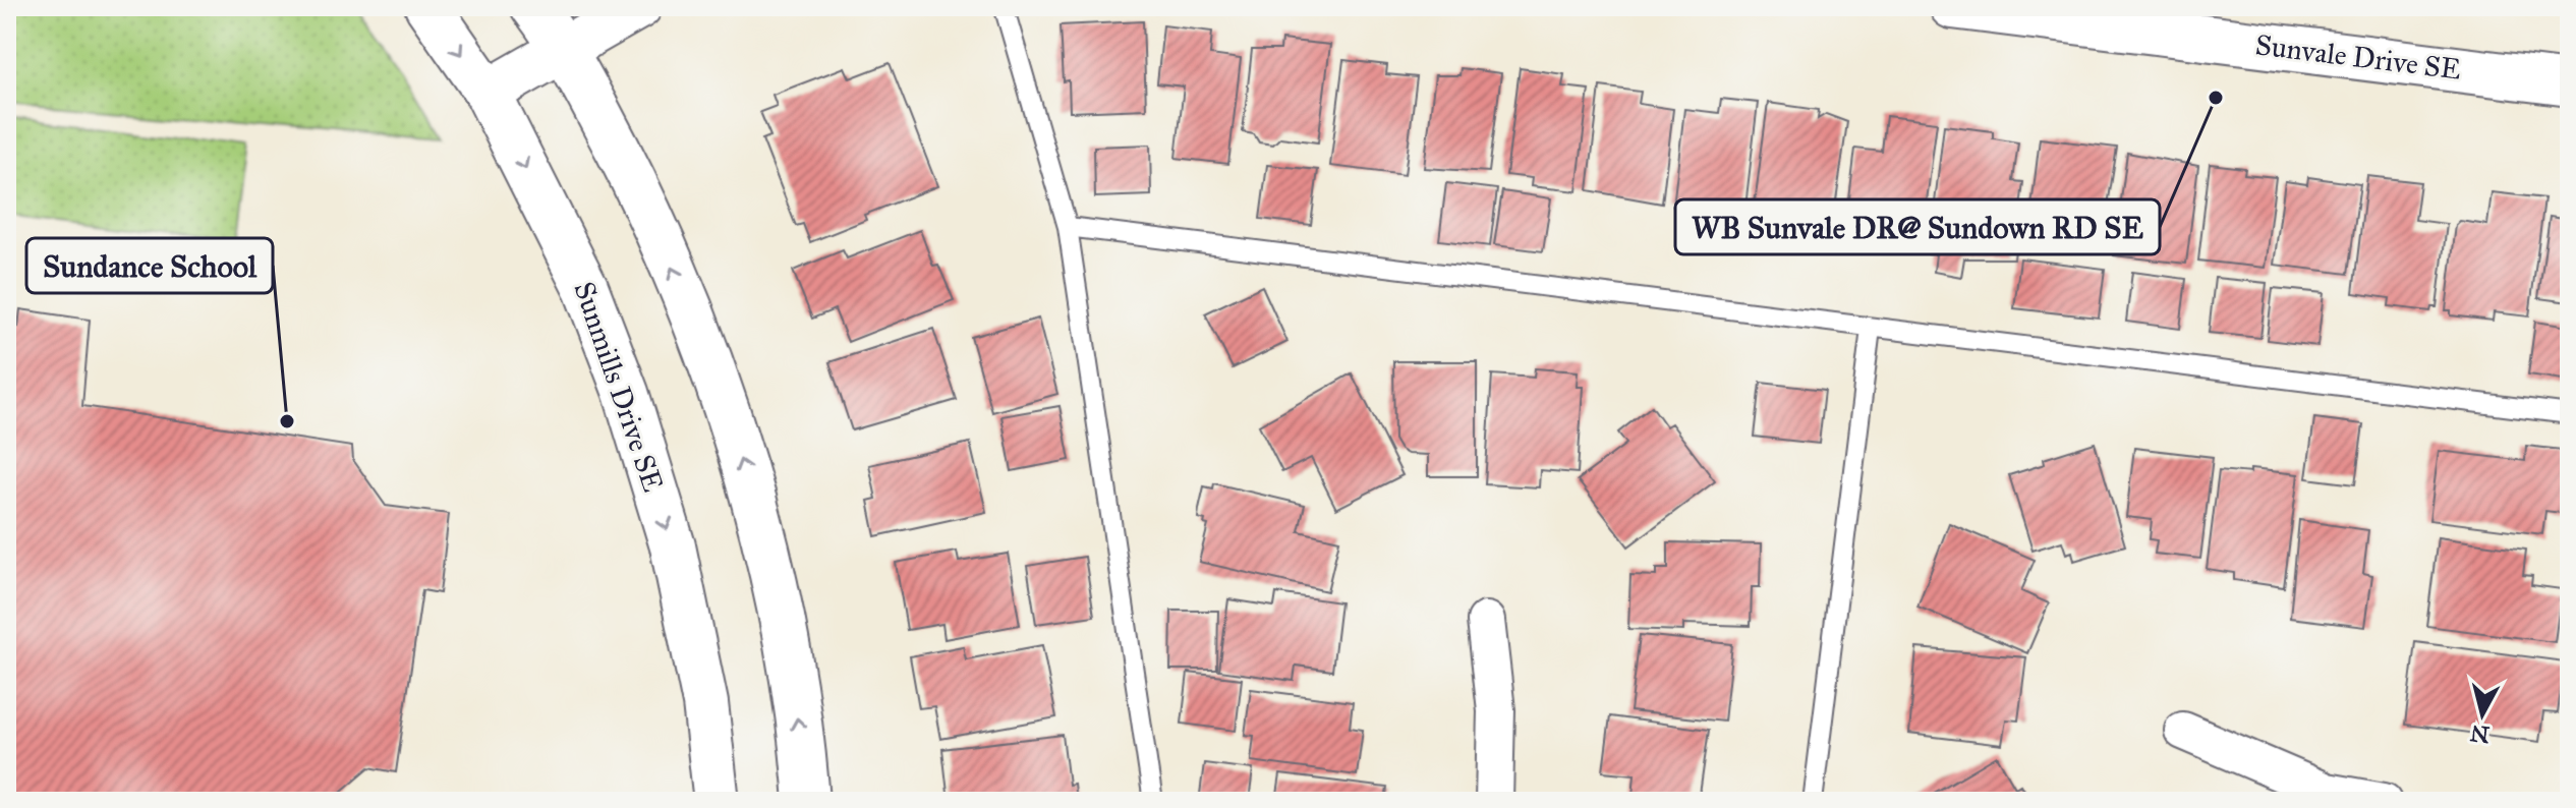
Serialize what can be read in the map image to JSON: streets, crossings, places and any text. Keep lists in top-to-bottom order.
{
  "streets": {
    "street": ["Sunvale Drive SE", "Sunmills Drive SE"]
  },
  "places": ["WB Sunvale DR@ Sundown RD SE", "Sundance School"],
  "north": "bottom"
}
